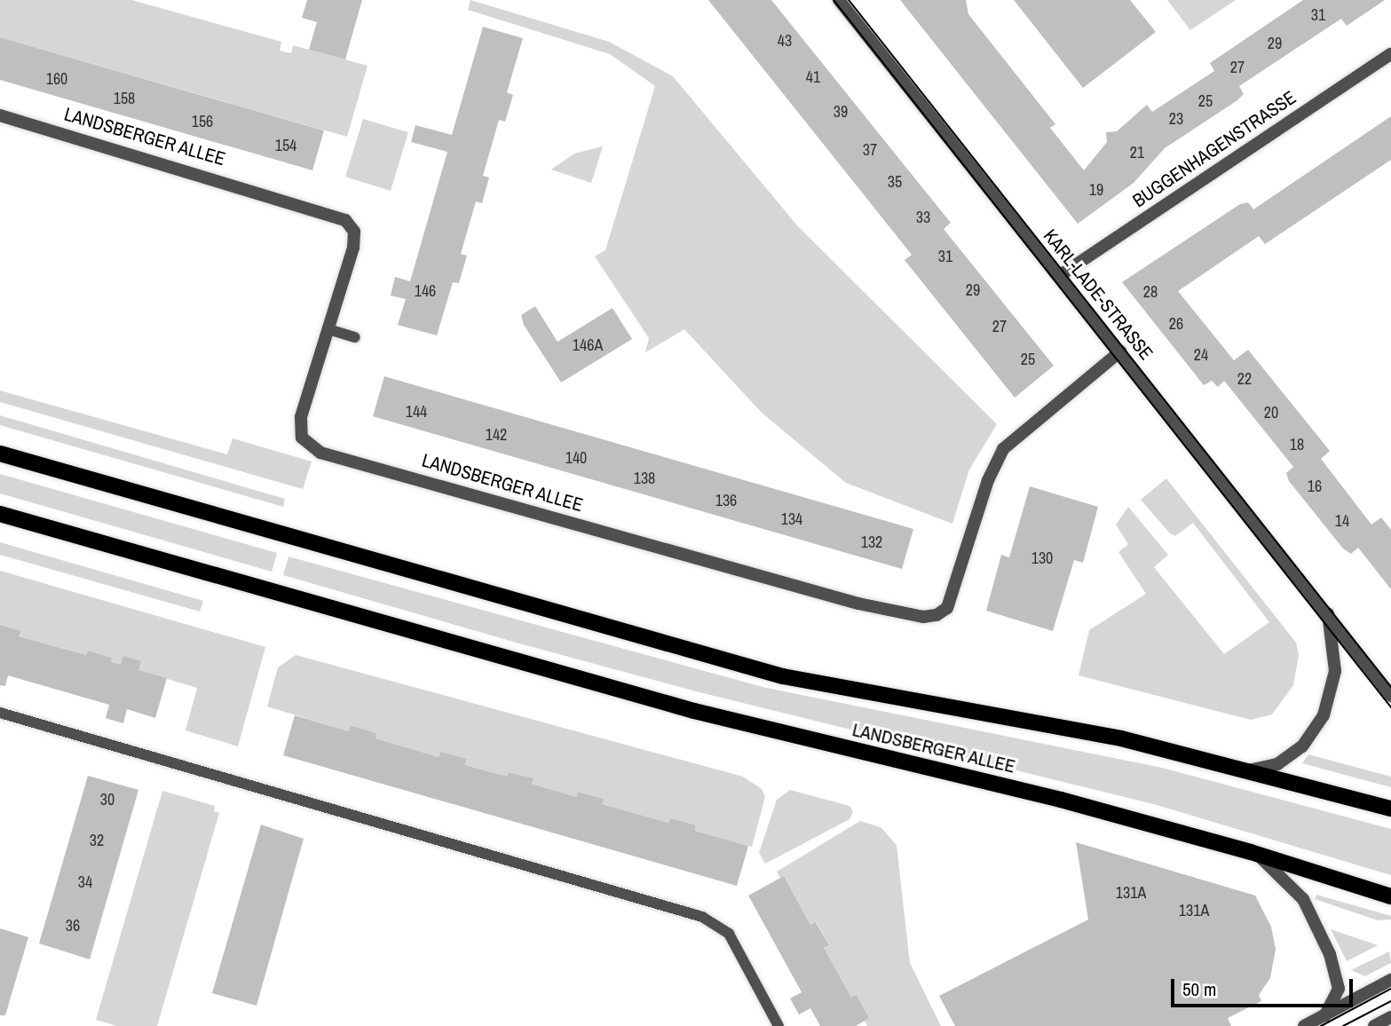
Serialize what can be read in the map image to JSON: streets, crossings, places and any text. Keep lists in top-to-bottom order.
{
  "streets": {
    "main road": ["LANDSBERGER ALLEE"],
    "street": ["BUGGENHAGENSTRASSE", "KARL-LADE-STRASSE"]
  },
  "crossings": [
    ["LANDSBERGER ALLEE", "KARL-LADE-STRASSE"],
    ["BUGGENHAGENSTRASSE", "KARL-LADE-STRASSE"]
  ],
  "house_numbers": [
    "31",
    "43",
    "29",
    "27",
    "41",
    "160",
    "158",
    "25",
    "39",
    "23",
    "156",
    "154",
    "37",
    "21",
    "35",
    "19",
    "33",
    "31",
    "29",
    "146",
    "28",
    "26",
    "27",
    "146A",
    "24",
    "25",
    "22",
    "144",
    "20",
    "142",
    "18",
    "140",
    "138",
    "16",
    "136",
    "134",
    "14",
    "132",
    "130",
    "30",
    "32",
    "34",
    "131A",
    "131A",
    "36"
  ],
  "scale_bar": "50 m"
}
